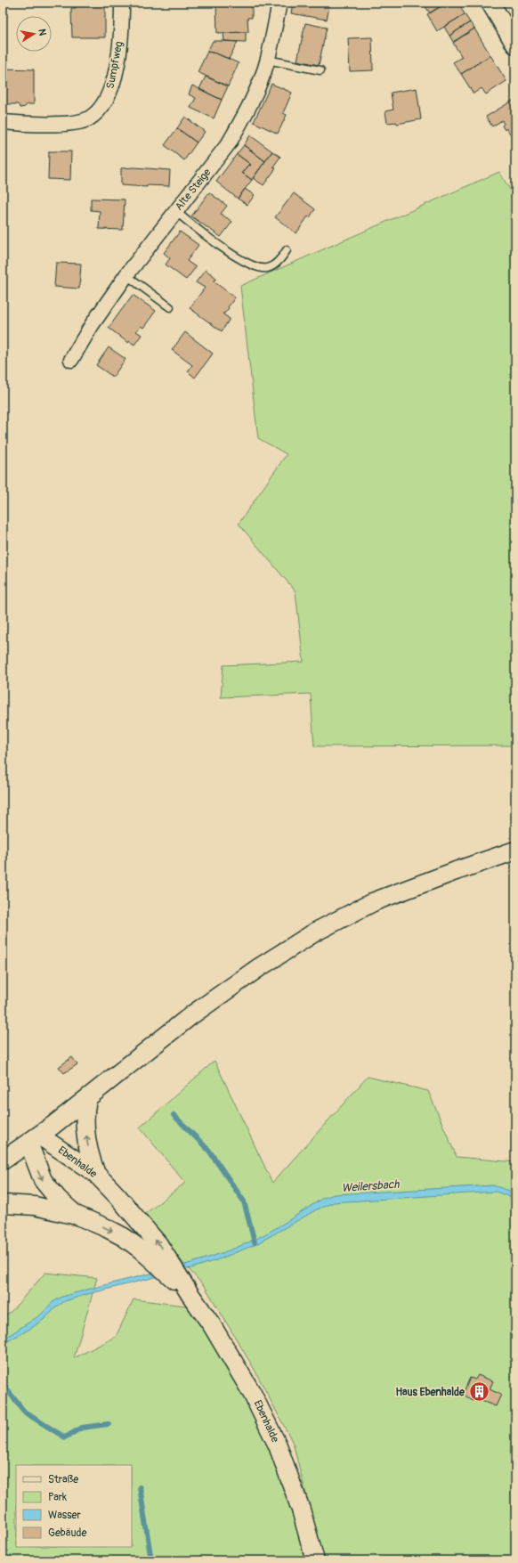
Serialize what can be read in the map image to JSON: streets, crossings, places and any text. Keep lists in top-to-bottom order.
{
  "streets": {
    "street": ["Sumpfweg", "Alte Steige", "Ebenhalde"]
  },
  "water": ["Weilersbach"],
  "places": {
    "building": ["Haus Ebenhalde"]
  },
  "legend": [
    "Straße",
    "Park",
    "Wasser",
    "Gebäude"
  ],
  "north": "right"
}
